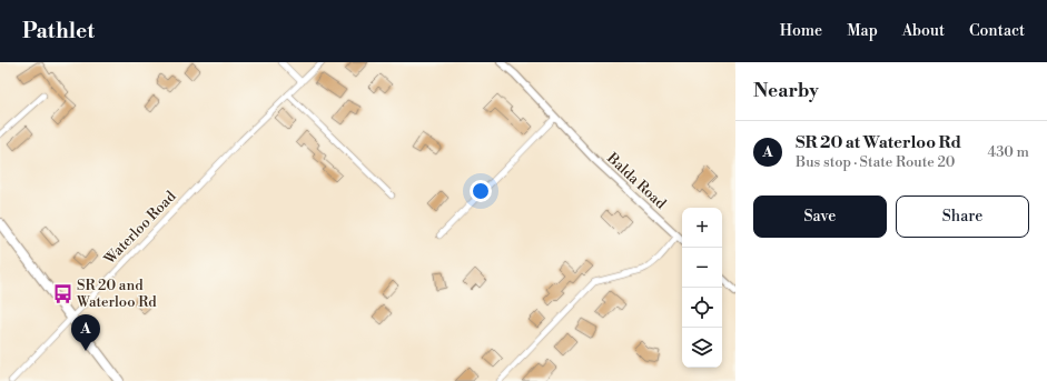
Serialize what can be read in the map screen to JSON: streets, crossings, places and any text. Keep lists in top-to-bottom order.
{
  "streets": {
    "street": ["Balda Road", "Waterloo Road"]
  },
  "places": {
    "bus stop": ["SR 20 and Waterloo Rd"]
  },
  "page": {
    "header": "Pathlet",
    "nav": [
      "Home",
      "Map",
      "About",
      "Contact"
    ],
    "heading": "Nearby",
    "list": [
      {
        "mark": "A",
        "name": "SR 20 at Waterloo Rd",
        "note": "Bus stop · State Route 20",
        "value": "430 m"
      }
    ],
    "buttons": ["Save", "Share"],
    "map_buttons": ["+", "−"],
    "pins": "A"
  }
}
